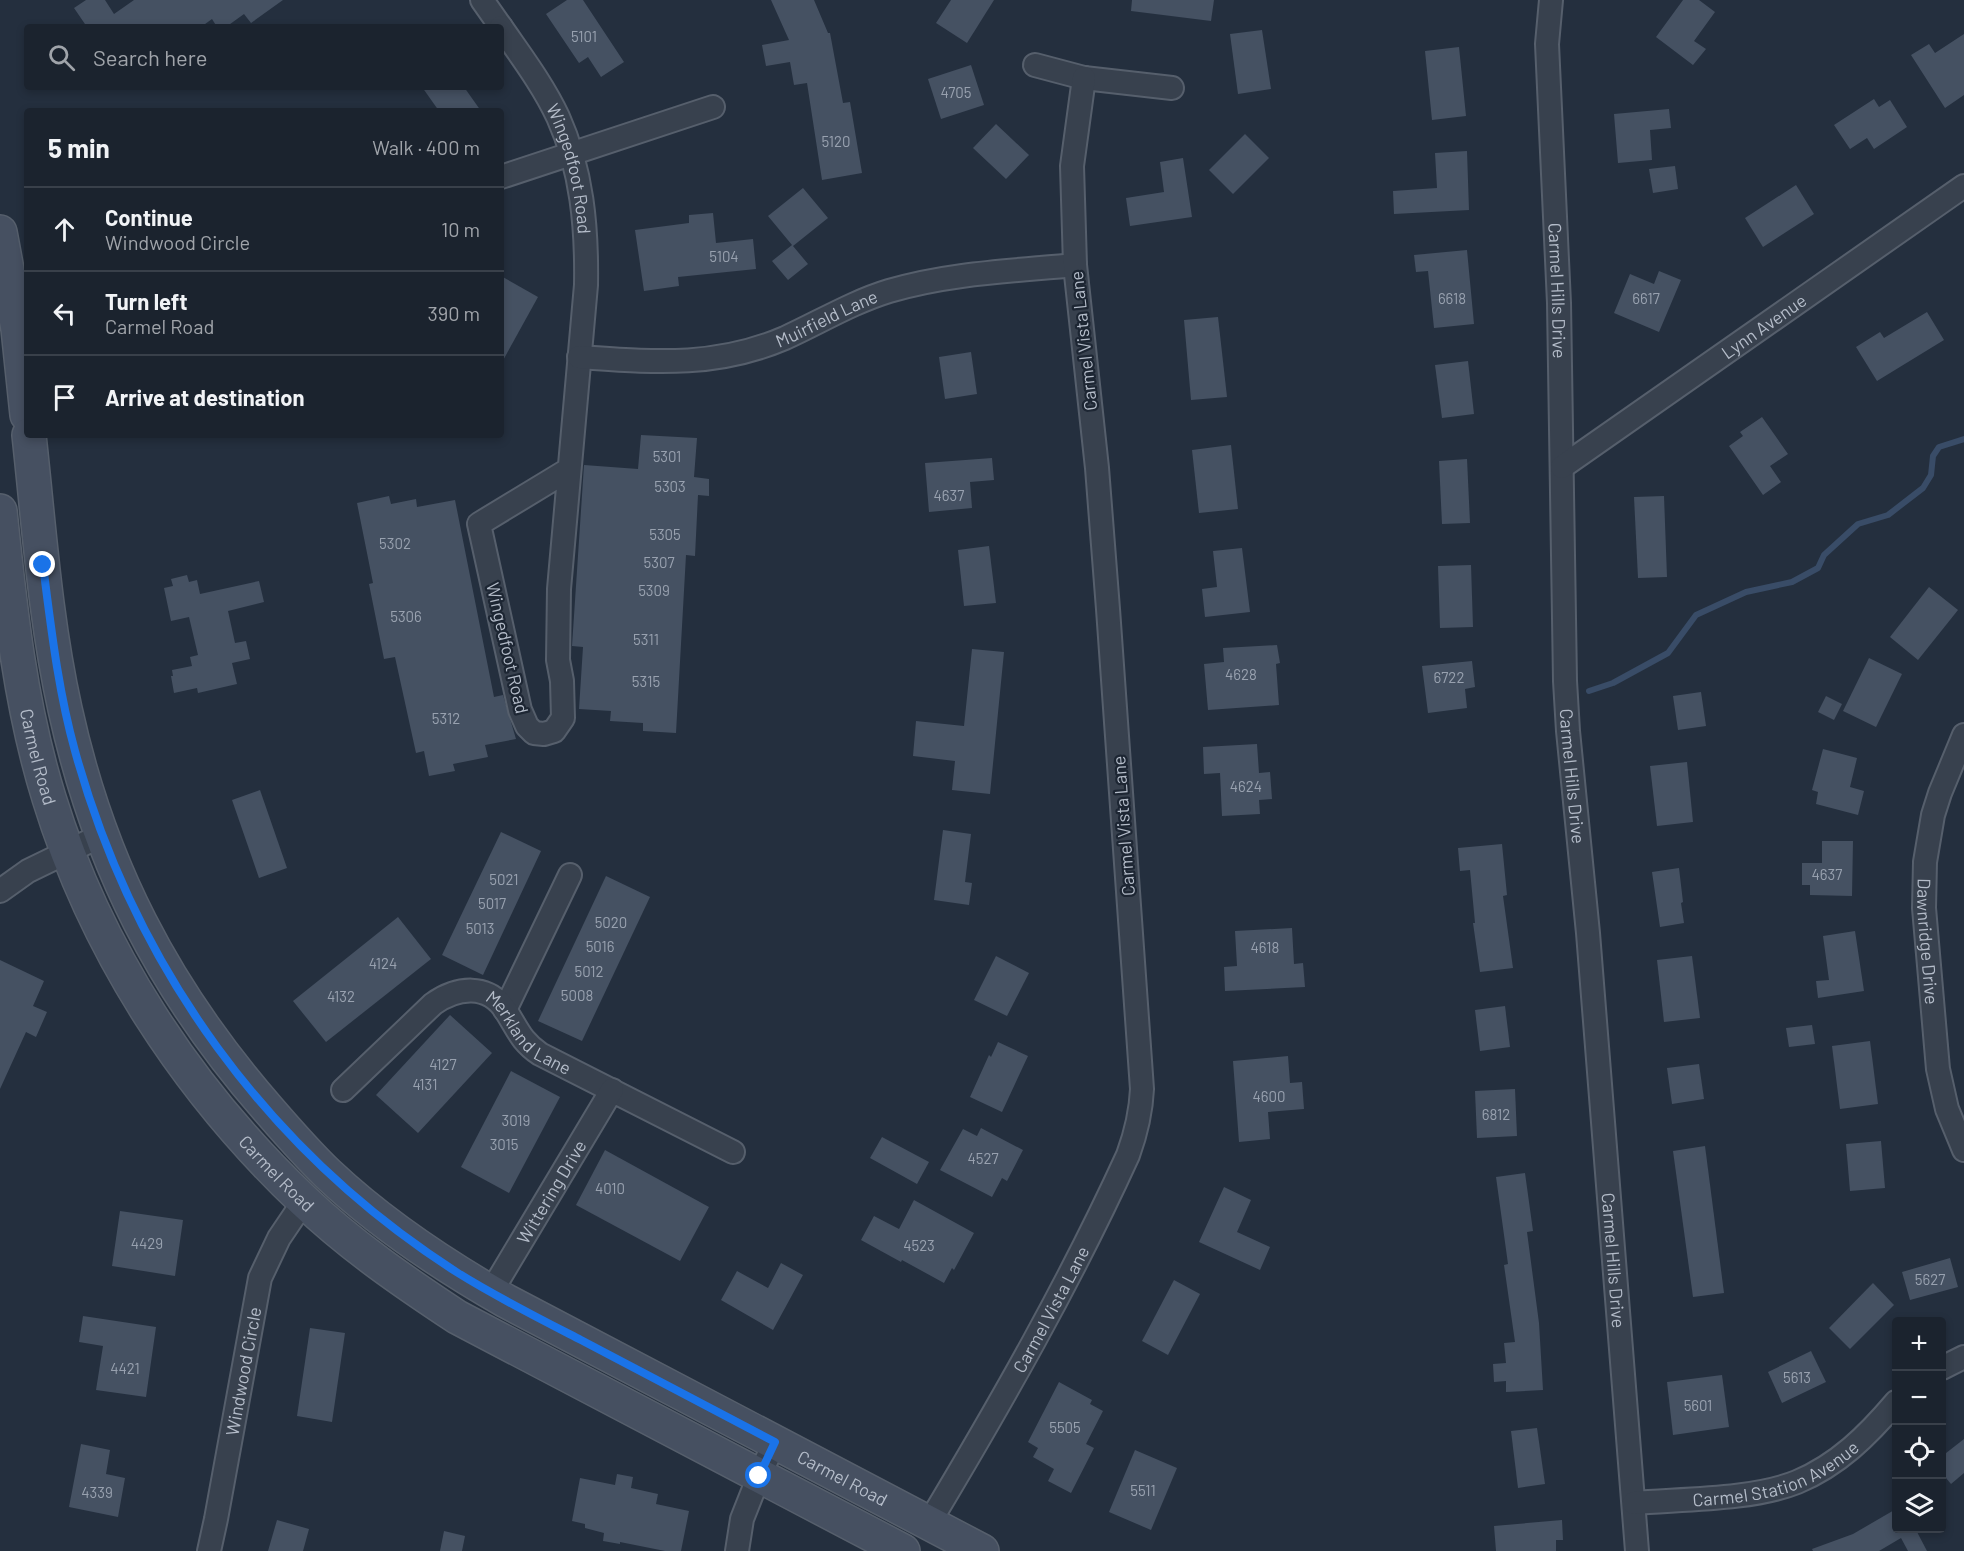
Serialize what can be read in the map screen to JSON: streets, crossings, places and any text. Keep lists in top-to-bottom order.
{
  "streets": {
    "main road": ["Carmel Road"],
    "street": [
      "Wingedfoot Road",
      "Carmel Hills Drive",
      "Muirfield Lane",
      "Lynn Avenue",
      "Carmel Vista Lane",
      "Dawnridge Drive",
      "Merkland Lane",
      "Wittering Drive",
      "Windwood Circle",
      "Carmel Station Avenue"
    ]
  },
  "crossings": [
    ["Wingedfoot Road", "Muirfield Lane"],
    ["Carmel Hills Drive", "Lynn Avenue"],
    ["Carmel Hills Drive", "Carmel Station Avenue"],
    ["Muirfield Lane", "Carmel Vista Lane"],
    ["Carmel Vista Lane", "Carmel Road"],
    ["Carmel Road", "Wittering Drive"],
    ["Carmel Road", "Windwood Circle"],
    ["Merkland Lane", "Wittering Drive"]
  ],
  "house_numbers": [
    "5101",
    "4705",
    "5120",
    "5104",
    "6618",
    "6617",
    "5301",
    "5303",
    "4637",
    "5305",
    "5302",
    "5307",
    "5309",
    "5306",
    "5311",
    "4628",
    "6722",
    "5315",
    "5312",
    "4624",
    "4637",
    "5021",
    "5017",
    "5020",
    "5013",
    "5016",
    "4618",
    "4124",
    "5012",
    "5008",
    "4132",
    "4127",
    "4131",
    "4600",
    "6812",
    "3019",
    "3015",
    "4527",
    "4010",
    "4429",
    "4523",
    "5627",
    "4421",
    "5613",
    "5601",
    "5505",
    "5511",
    "4339"
  ],
  "page": {
    "search": "Search here",
    "heading": ["5 min", "Walk · 400 m"],
    "list": [
      ["Continue", "Windwood Circle", "10 m"],
      ["Turn left", "Carmel Road", "390 m"],
      "Arrive at destination"
    ],
    "map_buttons": ["+", "−"]
  }
}
